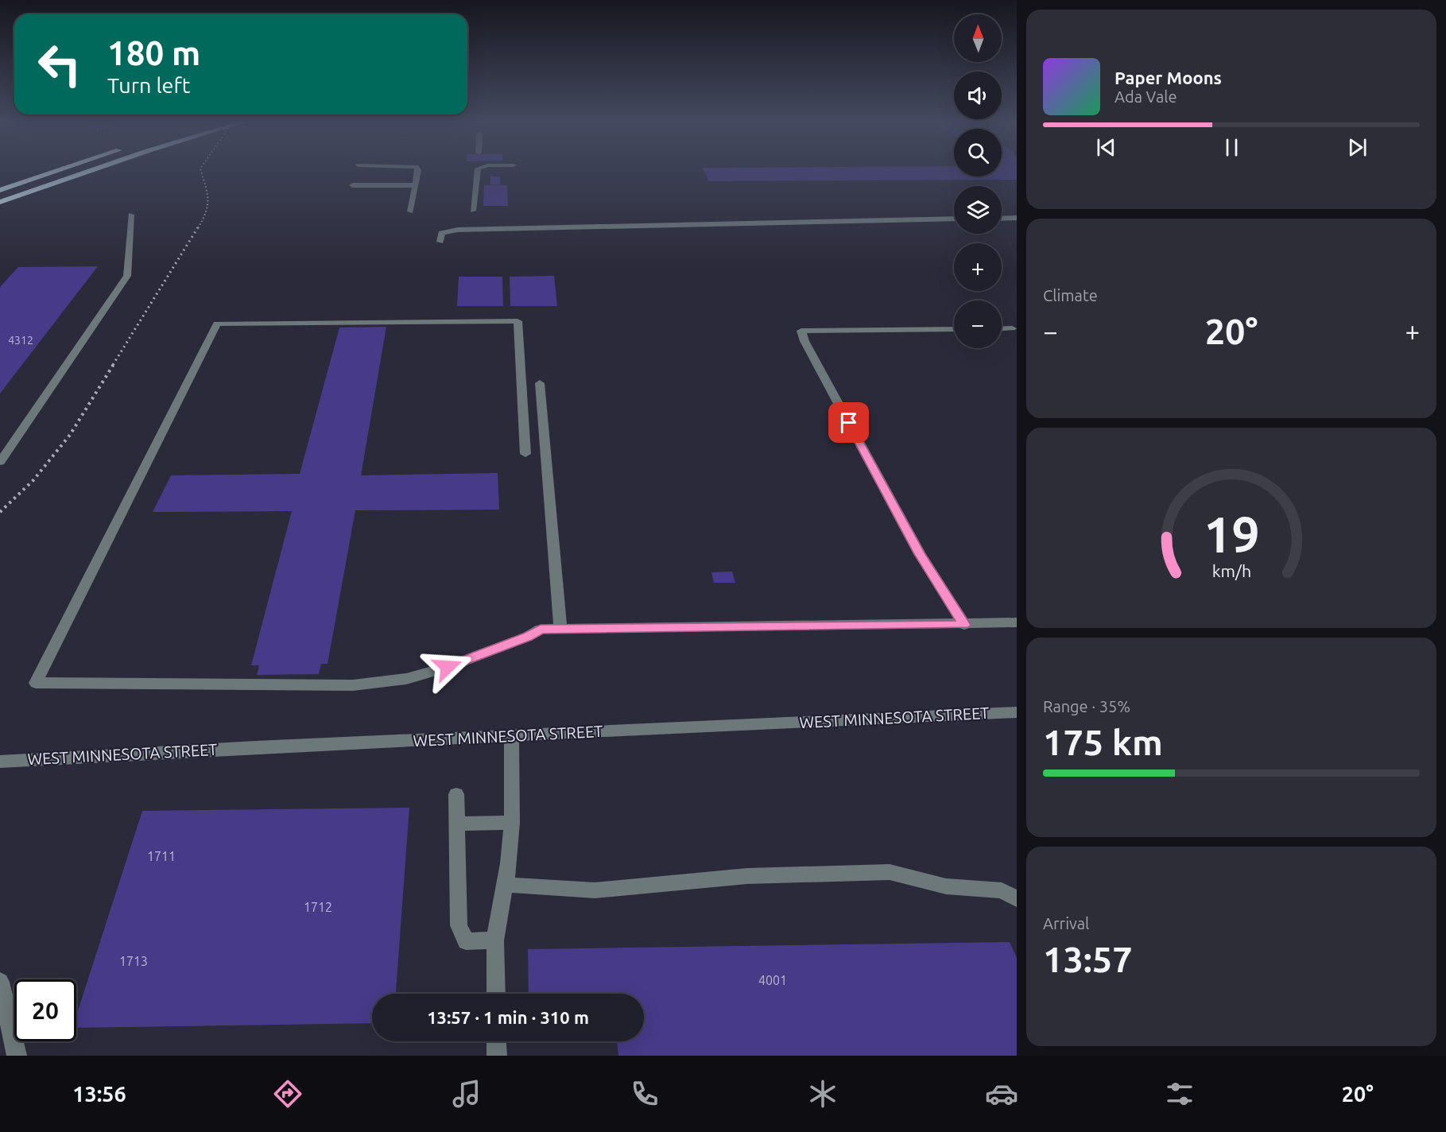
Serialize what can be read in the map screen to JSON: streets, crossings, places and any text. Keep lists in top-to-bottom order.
{
  "streets": {
    "street": ["WEST MINNESOTA STREET"]
  },
  "house_numbers": [
    "4312",
    "1711",
    "1712",
    "1713",
    "4001"
  ],
  "north": "top",
  "page": {
    "map_buttons": ["+", "−"],
    "turn": ["180 m", "Turn left"],
    "song": ["Paper Moons", "Ada Vale"],
    "tile": [
      "Climate",
      ["Range · 35%", "175 km"],
      ["Arrival", "13:57"]
    ],
    "heat": ["−", "20°", "+"],
    "limit": "20",
    "trip": "13:57 · 1 min · 310 m",
    "tabs": ["13:56", "20°"],
    "gauge": ["19", "km/h"]
  }
}
